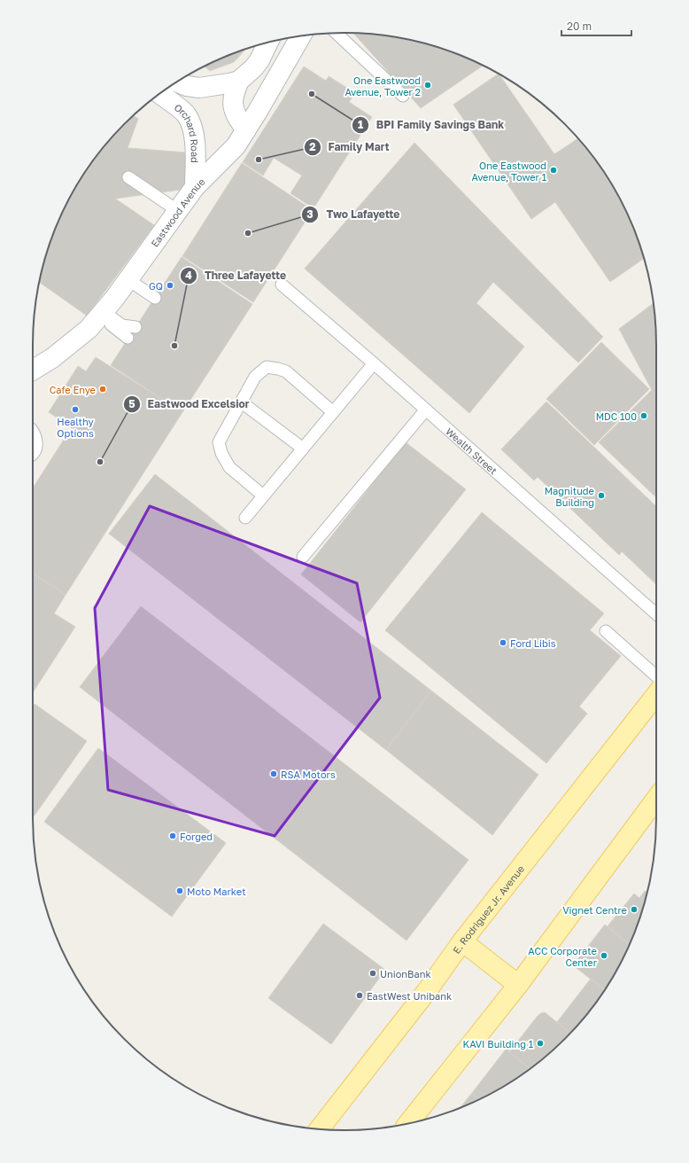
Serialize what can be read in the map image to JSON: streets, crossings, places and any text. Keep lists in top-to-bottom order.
{
  "streets": {
    "main road": ["E. Rodriguez Jr. Avenue"],
    "street": ["Orchard Road", "Eastwood Avenue"],
    "lane": ["Wealth Street"]
  },
  "crossings": [
    ["Orchard Road", "Eastwood Avenue"]
  ],
  "places": [
    "One Eastwood Avenue, Tower 2",
    "BPI Family Savings Bank",
    "Family Mart",
    "One Eastwood Avenue, Tower 1",
    "Two Lafayette",
    "GQ",
    "Three Lafayette",
    "Cafe Enye",
    "Healthy Options",
    "MDC 100",
    "Eastwood Excelsior",
    "Magnitude Building",
    "Ford Libis",
    "RSA Motors",
    "Forged",
    "Moto Market",
    "Vignet Centre",
    "ACC Corporate Center",
    "UnionBank",
    "EastWest Unibank",
    "KAVI Building 1"
  ],
  "scale_bar": "20 m"
}
